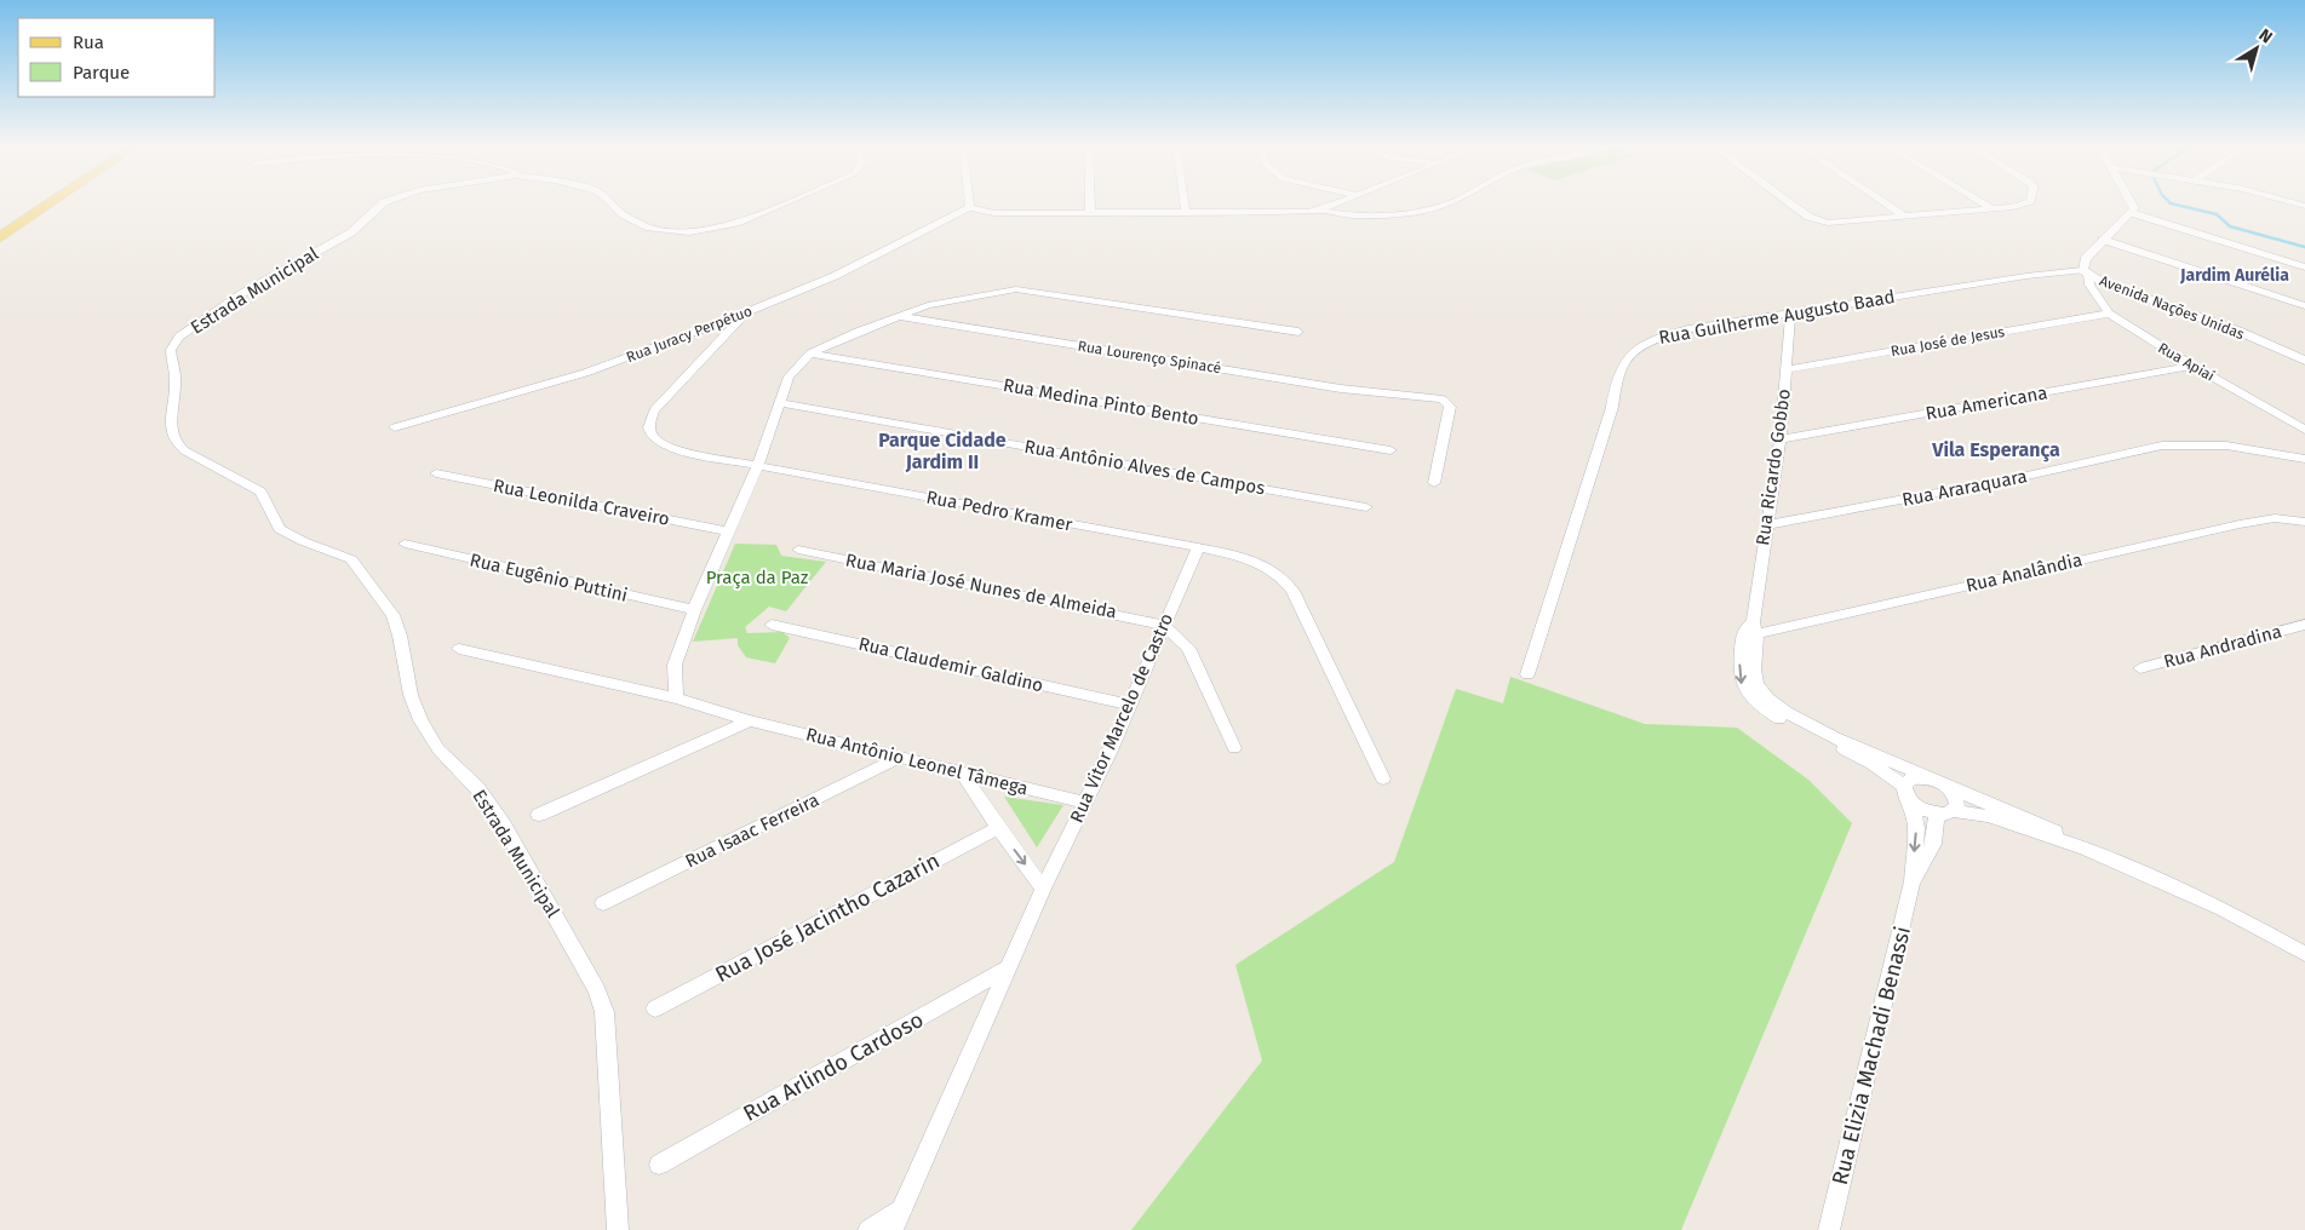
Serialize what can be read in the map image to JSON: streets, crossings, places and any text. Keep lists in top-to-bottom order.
{
  "streets": {
    "street": [
      "Estrada Municipal",
      "Avenida Nações Unidas",
      "Rua Guilherme Augusto Baad",
      "Rua Juracy Perpétuo",
      "Rua José de Jesus",
      "Rua Lourenço Spinacé",
      "Rua Apiaí",
      "Rua Medina Pinto Bento",
      "Rua Americana",
      "Rua Antônio Alves de Campos",
      "Rua Ricardo Gobbo",
      "Rua Araraquara",
      "Rua Leonilda Craveiro",
      "Rua Pedro Kramer",
      "Rua Analândia",
      "Rua Eugênio Puttini",
      "Rua Maria José Nunes de Almeida",
      "Rua Andradina",
      "Rua Claudemir Galdino",
      "Rua Vitor Marcelo de Castro",
      "Rua Antônio Leonel Tâmega",
      "Rua Isaac Ferreira",
      "Rua José Jacintho Cazarin",
      "Rua Elizia Machadi Benassi",
      "Rua Arlindo Cardoso"
    ]
  },
  "crossings": [
    ["Avenida Nações Unidas", "Rua Guilherme Augusto Baad"],
    ["Avenida Nações Unidas", "Rua Apiaí"],
    ["Rua Guilherme Augusto Baad", "Rua Apiaí"],
    ["Rua Guilherme Augusto Baad", "Rua Ricardo Gobbo"],
    ["Rua Juracy Perpétuo", "Rua Pedro Kramer"],
    ["Rua José de Jesus", "Rua Apiaí"],
    ["Rua José de Jesus", "Rua Ricardo Gobbo"],
    ["Rua Apiaí", "Rua Americana"],
    ["Rua Americana", "Rua Ricardo Gobbo"],
    ["Rua Ricardo Gobbo", "Rua Araraquara"],
    ["Rua Ricardo Gobbo", "Rua Analândia"],
    ["Rua Pedro Kramer", "Rua Vitor Marcelo de Castro"],
    ["Rua Maria José Nunes de Almeida", "Rua Vitor Marcelo de Castro"],
    ["Rua Claudemir Galdino", "Rua Vitor Marcelo de Castro"],
    ["Rua Vitor Marcelo de Castro", "Rua Antônio Leonel Tâmega"],
    ["Rua Vitor Marcelo de Castro", "Rua Arlindo Cardoso"],
    ["Rua Antônio Leonel Tâmega", "Rua Isaac Ferreira"]
  ],
  "districts": ["Jardim Aurélia", "Parque Cidade Jardim II", "Vila Esperança"],
  "parks": ["Praça da Paz"],
  "legend": ["Rua", "Parque"],
  "north": "top right"
}
